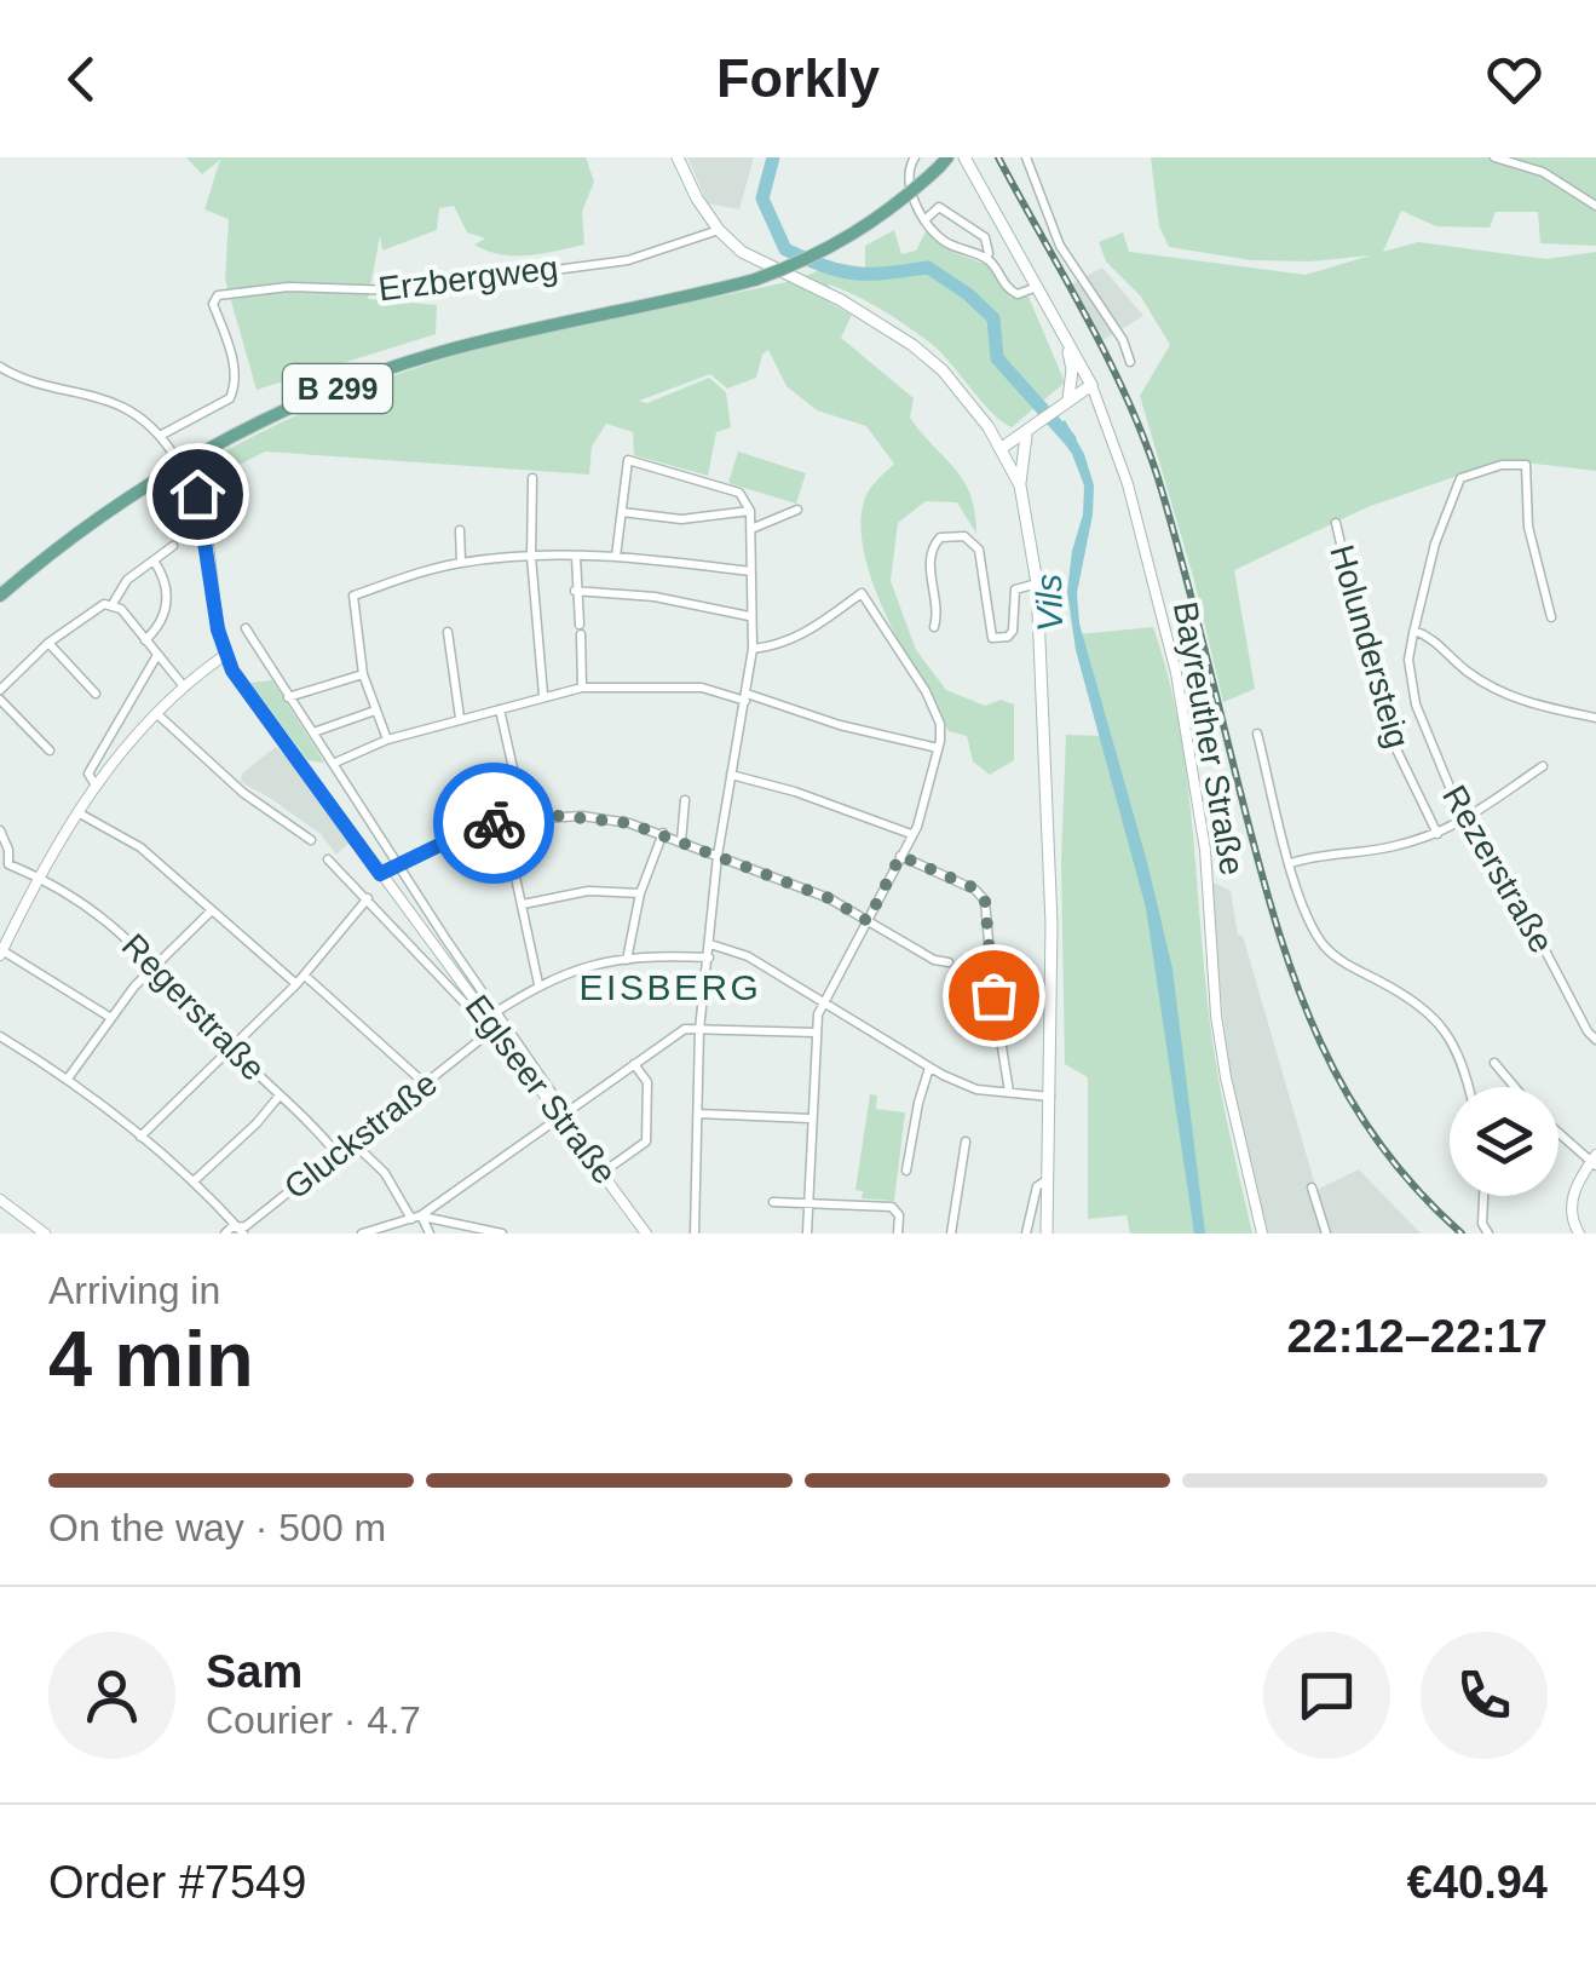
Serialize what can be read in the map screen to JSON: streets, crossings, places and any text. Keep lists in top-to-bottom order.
{
  "streets": {
    "main road": ["B 299", "Bayreuther Straße"],
    "street": [
      "Erzbergweg",
      "Holundersteig",
      "Rezerstraße",
      "Regerstraße",
      "Eglseer Straße",
      "Gluckstraße"
    ]
  },
  "crossings": [
    ["Erzbergweg", "Eglseer Straße"],
    ["Regerstraße", "Gluckstraße"],
    ["Eglseer Straße", "Gluckstraße"]
  ],
  "districts": ["EISBERG"],
  "water": ["Vils"],
  "page": {
    "header": "Forkly",
    "heading": ["4 min", "Arriving in", "22:12–22:17"],
    "panel": [
      "Sam",
      "Courier · 4.7",
      "Order #7549",
      "€40.94"
    ],
    "bar": "On the way · 500 m"
  }
}
